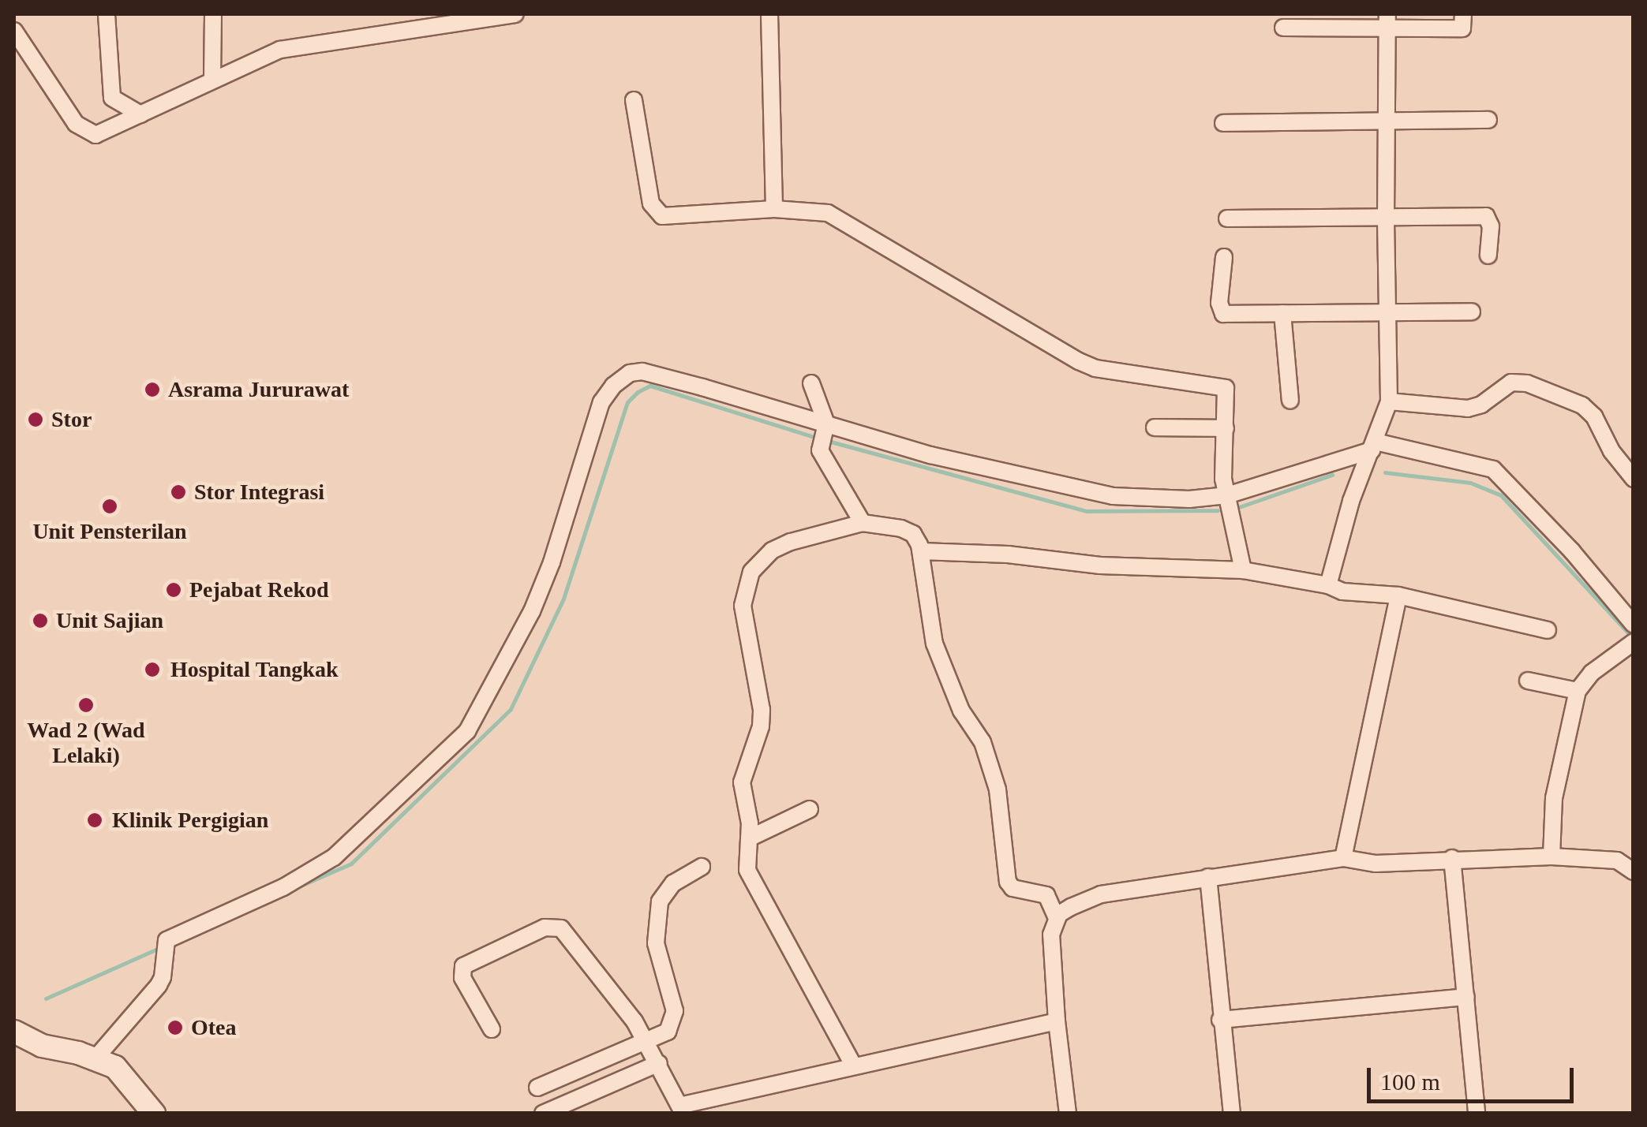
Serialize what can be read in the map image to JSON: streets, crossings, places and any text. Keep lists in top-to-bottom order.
{
  "places": [
    "Asrama Jururawat",
    "Stor",
    "Stor Integrasi",
    "Unit Pensterilan",
    "Pejabat Rekod",
    "Unit Sajian",
    "Hospital Tangkak",
    "Wad 2 (Wad Lelaki)",
    "Klinik Pergigian",
    "Otea"
  ],
  "scale_bar": "100 m"
}
